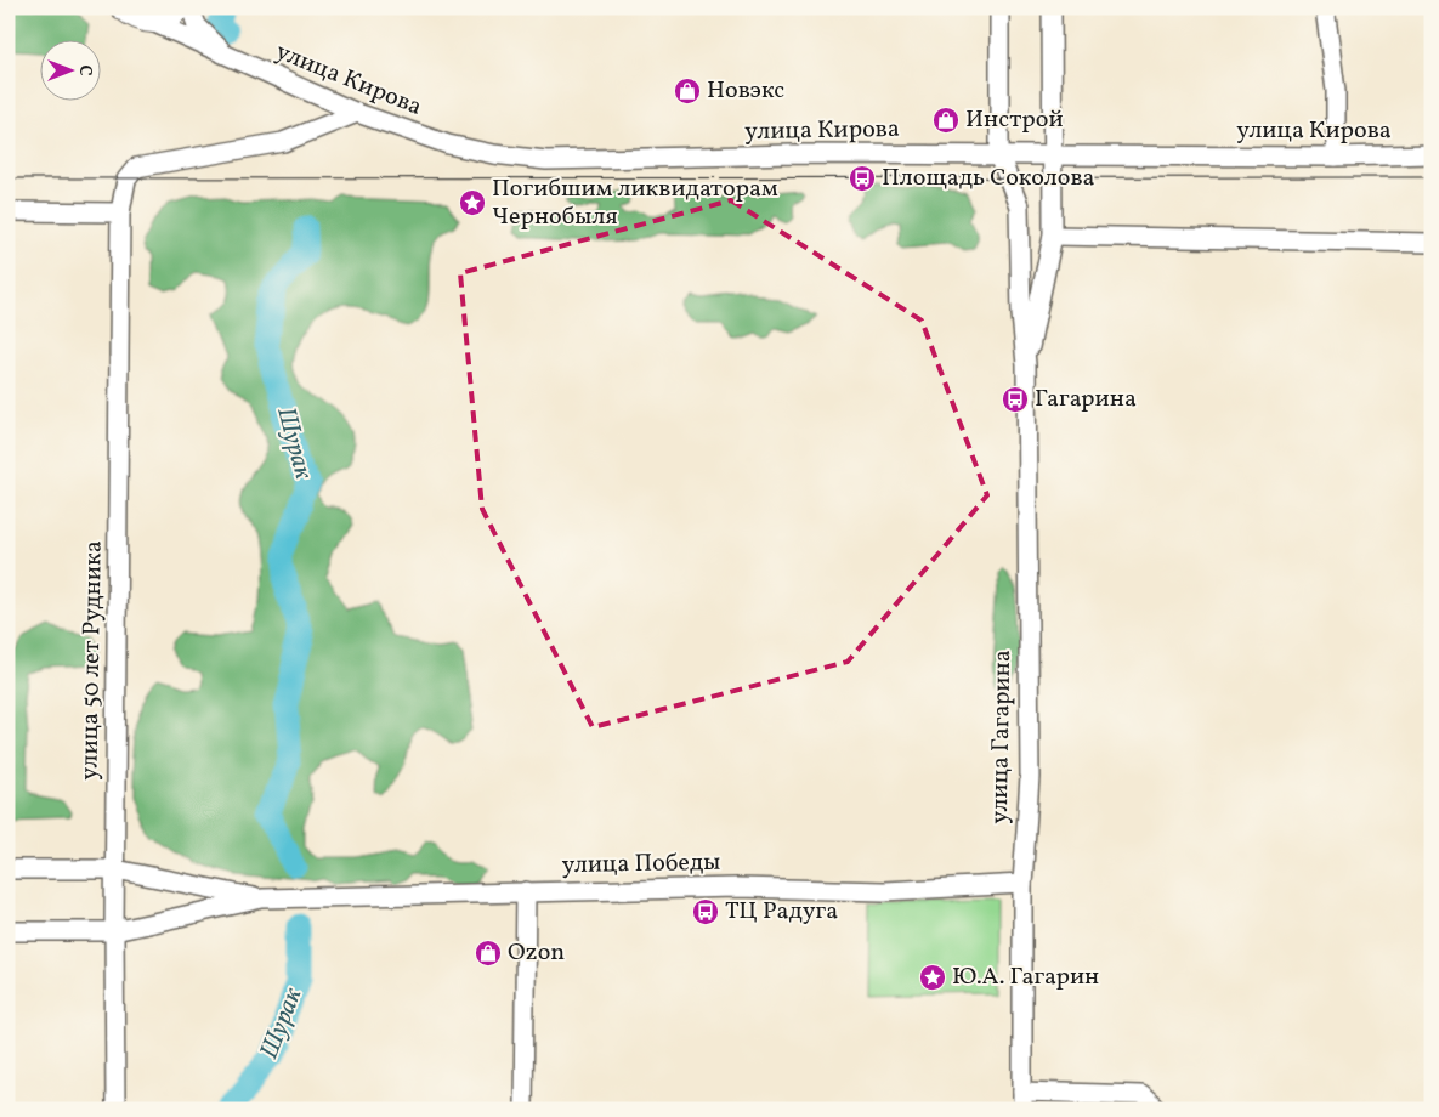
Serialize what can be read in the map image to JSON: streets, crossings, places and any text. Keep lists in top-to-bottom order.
{
  "streets": {
    "street": [
      "улица Кирова",
      "улица 50 лет Рудника",
      "улица Гагарина",
      "улица Победы"
    ]
  },
  "crossings": [
    ["улица Кирова", "улица 50 лет Рудника"],
    ["улица Кирова", "улица Гагарина"],
    ["улица 50 лет Рудника", "улица Победы"],
    ["улица Гагарина", "улица Победы"]
  ],
  "water": ["Шурак"],
  "places": {
    "shop": ["Новэкс", "Инстрой", "Ozon"],
    "bus stop": ["Площадь Соколова", "Гагарина", "ТЦ Радуга"],
    "place": ["Погибшим ликвидаторам Чернобыля", "Ю.А. Гагарин"]
  },
  "north": "right"
}
